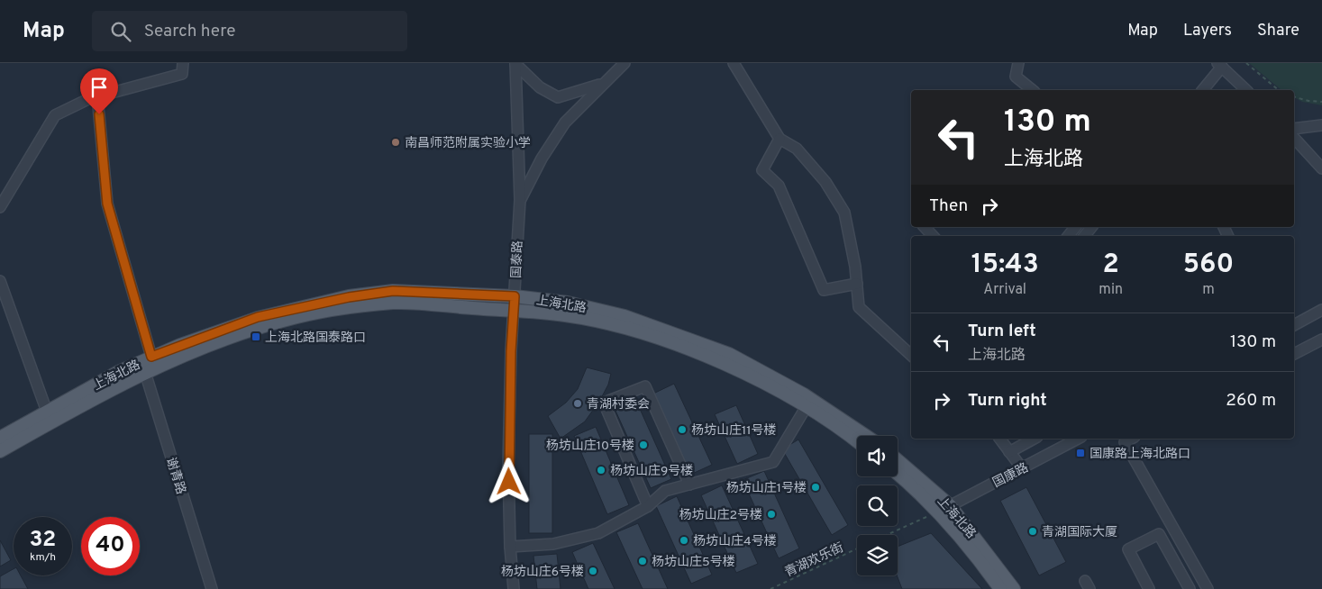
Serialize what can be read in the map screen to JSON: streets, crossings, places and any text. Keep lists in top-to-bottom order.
{
  "streets": {
    "main road": ["上海北路"],
    "street": ["国泰路", "国康路", "谢青路"],
    "path": ["青湖欢乐街"]
  },
  "crossings": [
    ["国泰路", "上海北路"],
    ["上海北路", "国康路"],
    ["上海北路", "谢青路"]
  ],
  "places": {
    "other": [
      "南昌师范附属实验小学",
      "青湖村委会",
      "杨坊山庄11号楼",
      "杨坊山庄10号楼",
      "杨坊山庄9号楼",
      "杨坊山庄1号楼",
      "杨坊山庄2号楼",
      "青湖国际大厦",
      "杨坊山庄4号楼",
      "杨坊山庄5号楼",
      "杨坊山庄6号楼"
    ],
    "transit": ["上海北路国泰路口", "国康路上海北路口"]
  },
  "page": {
    "header": "Map",
    "search": "Search here",
    "nav": ["Map", "Layers", "Share"],
    "turn": ["130 m", "上海北路"],
    "then": "Then",
    "eta": [
      "15:43",
      "Arrival",
      "2",
      "min",
      "560",
      "m"
    ],
    "list": [
      {
        "name": "Turn left",
        "note": "上海北路",
        "value": "130 m"
      },
      {
        "name": "Turn right",
        "value": "260 m"
      }
    ],
    "speed": "32 km/h",
    "limit": "40"
  }
}
